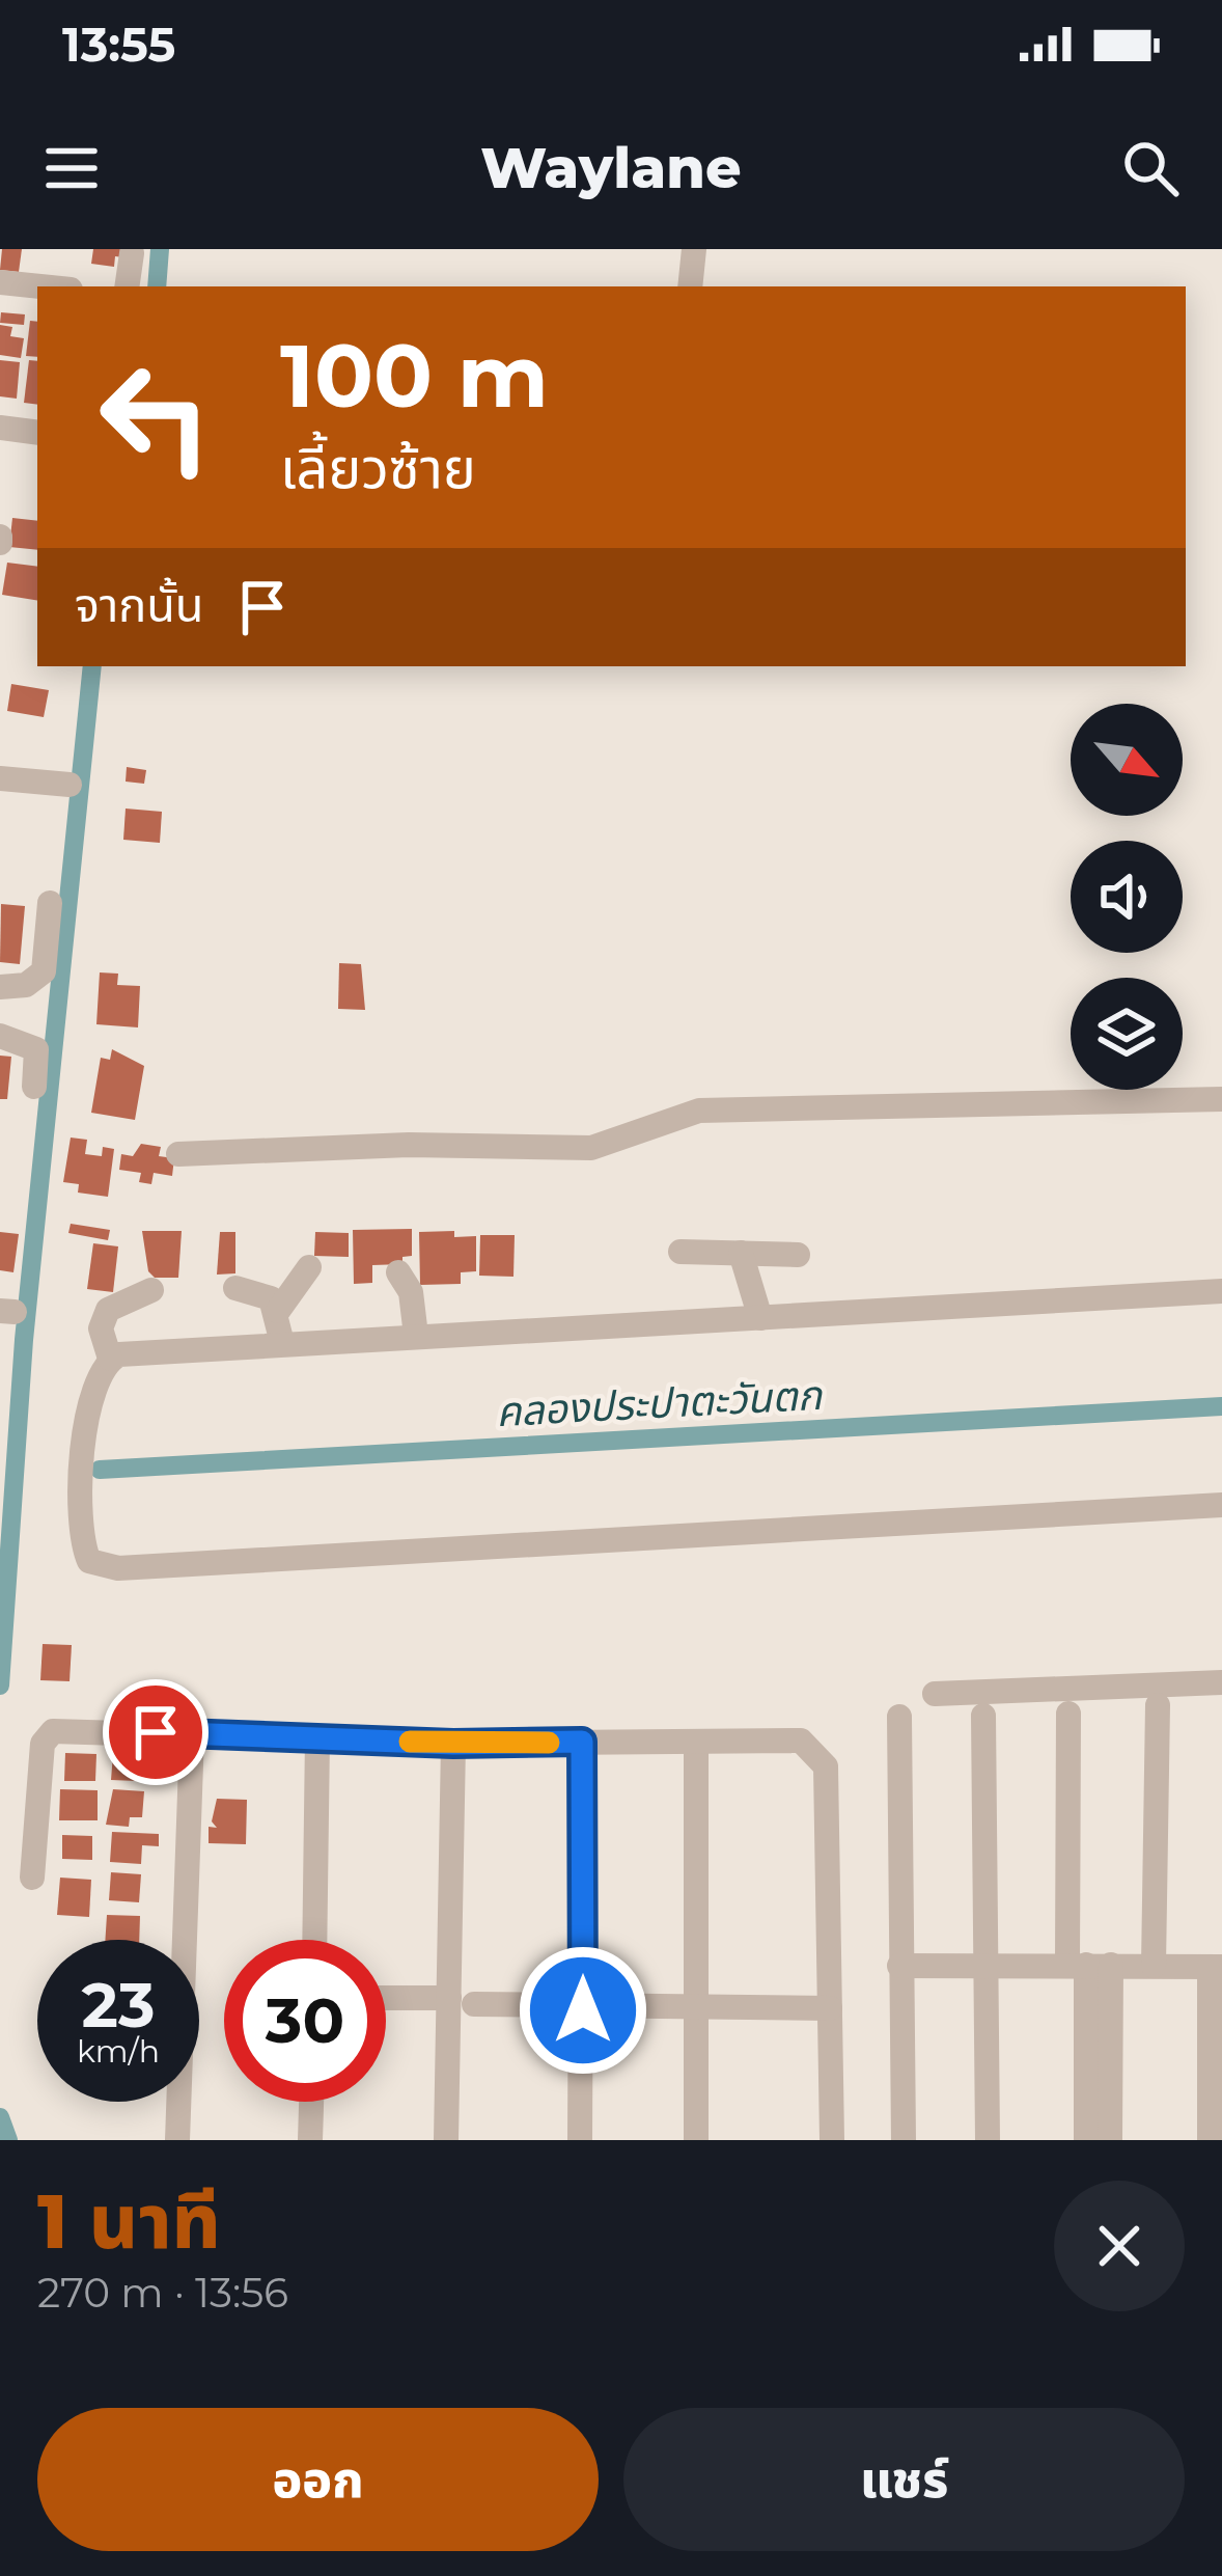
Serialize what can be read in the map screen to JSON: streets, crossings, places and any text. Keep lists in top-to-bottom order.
{
  "water": ["คลองประปาตะวันตก"],
  "north": "bottom right",
  "page": {
    "status": "13:55",
    "header": "Waylane",
    "turn": ["100 m", "เลี้ยวซ้าย"],
    "then": "จากนั้น",
    "speed": "23 km/h",
    "limit": "30",
    "heading": ["1 นาที", "270 m · 13:56"],
    "buttons": ["ออก", "แชร์"]
  }
}
